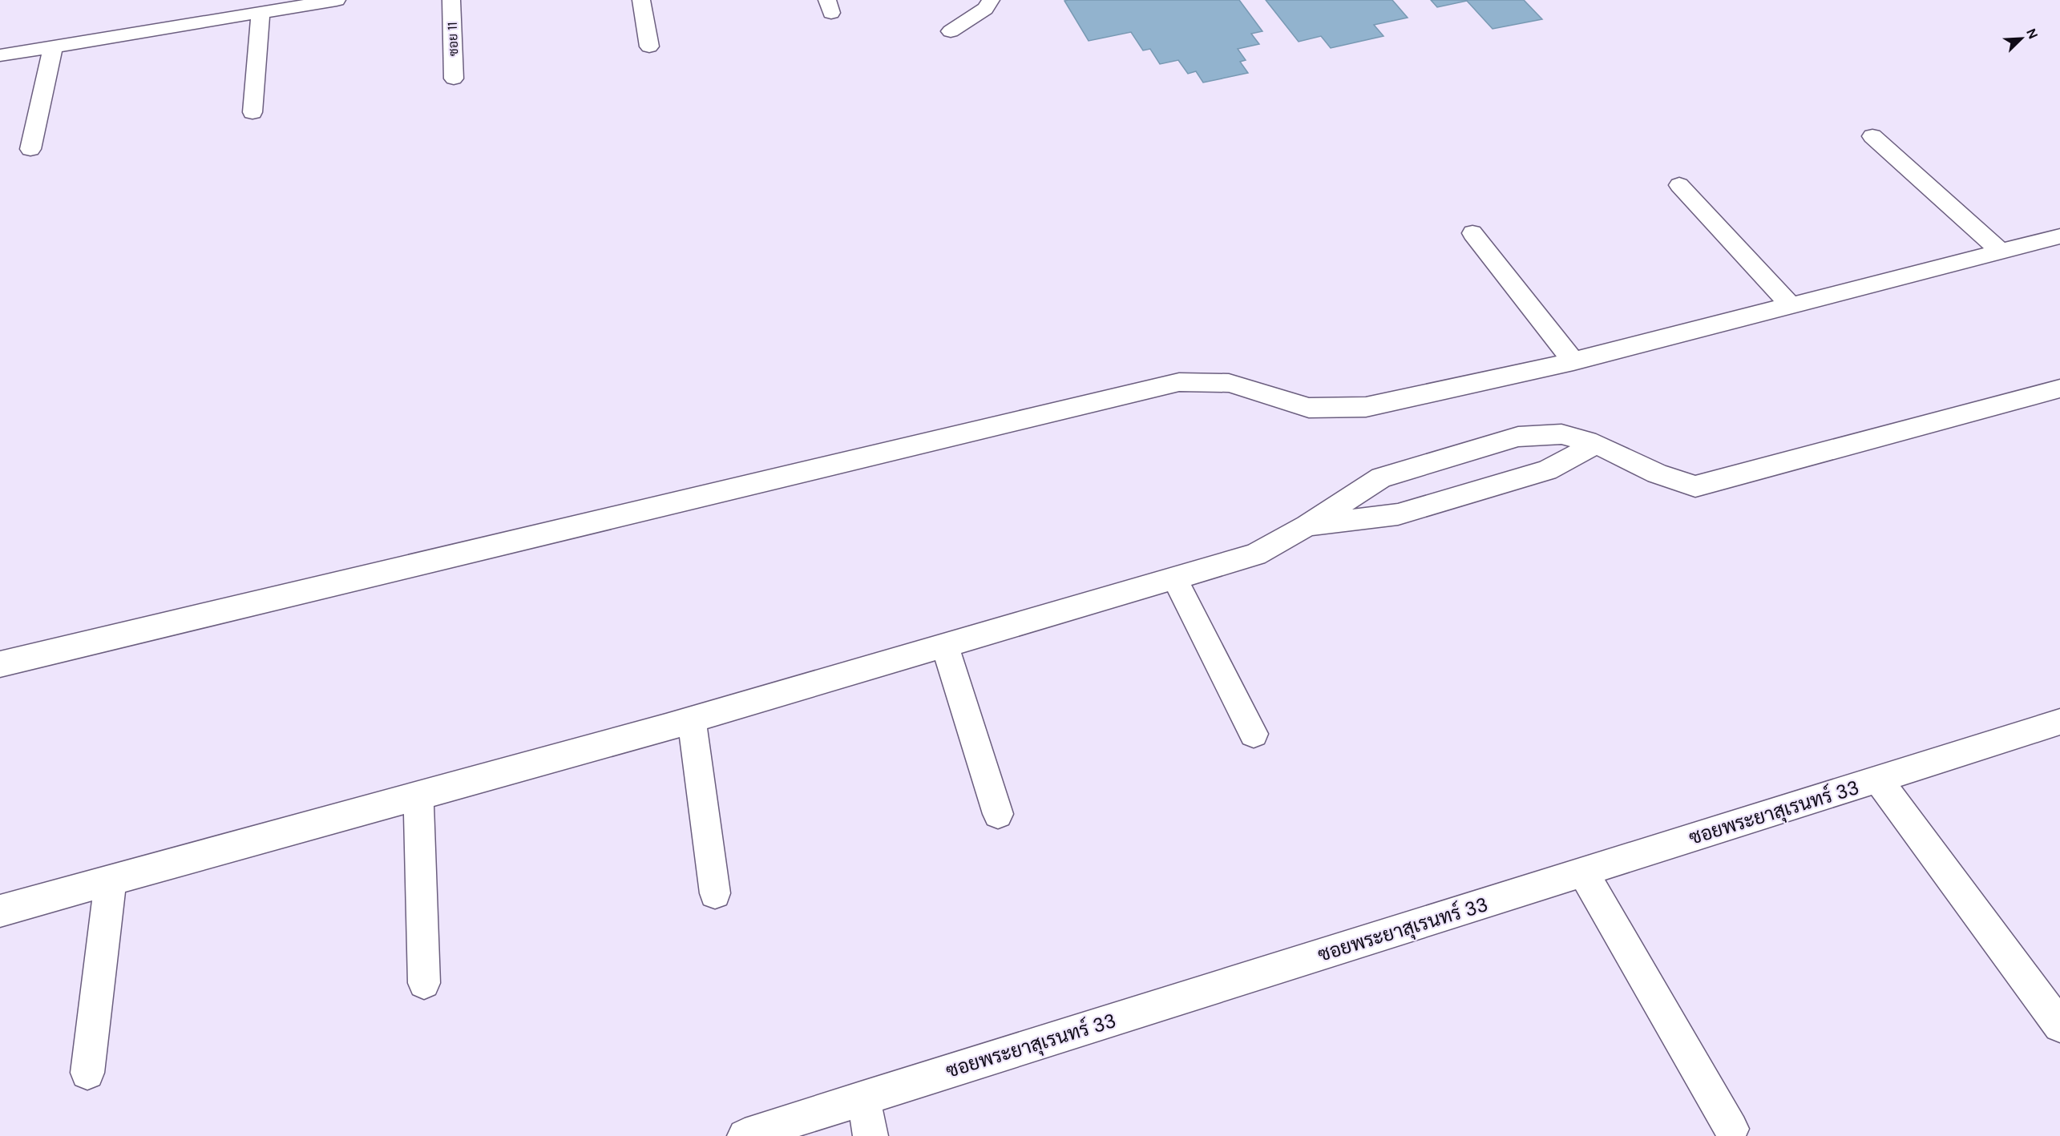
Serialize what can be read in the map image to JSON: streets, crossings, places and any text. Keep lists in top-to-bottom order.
{
  "streets": {
    "street": ["ซอย 11", "ซอยพระยาสุเรนทร์ 33"]
  },
  "north": "top right"
}
